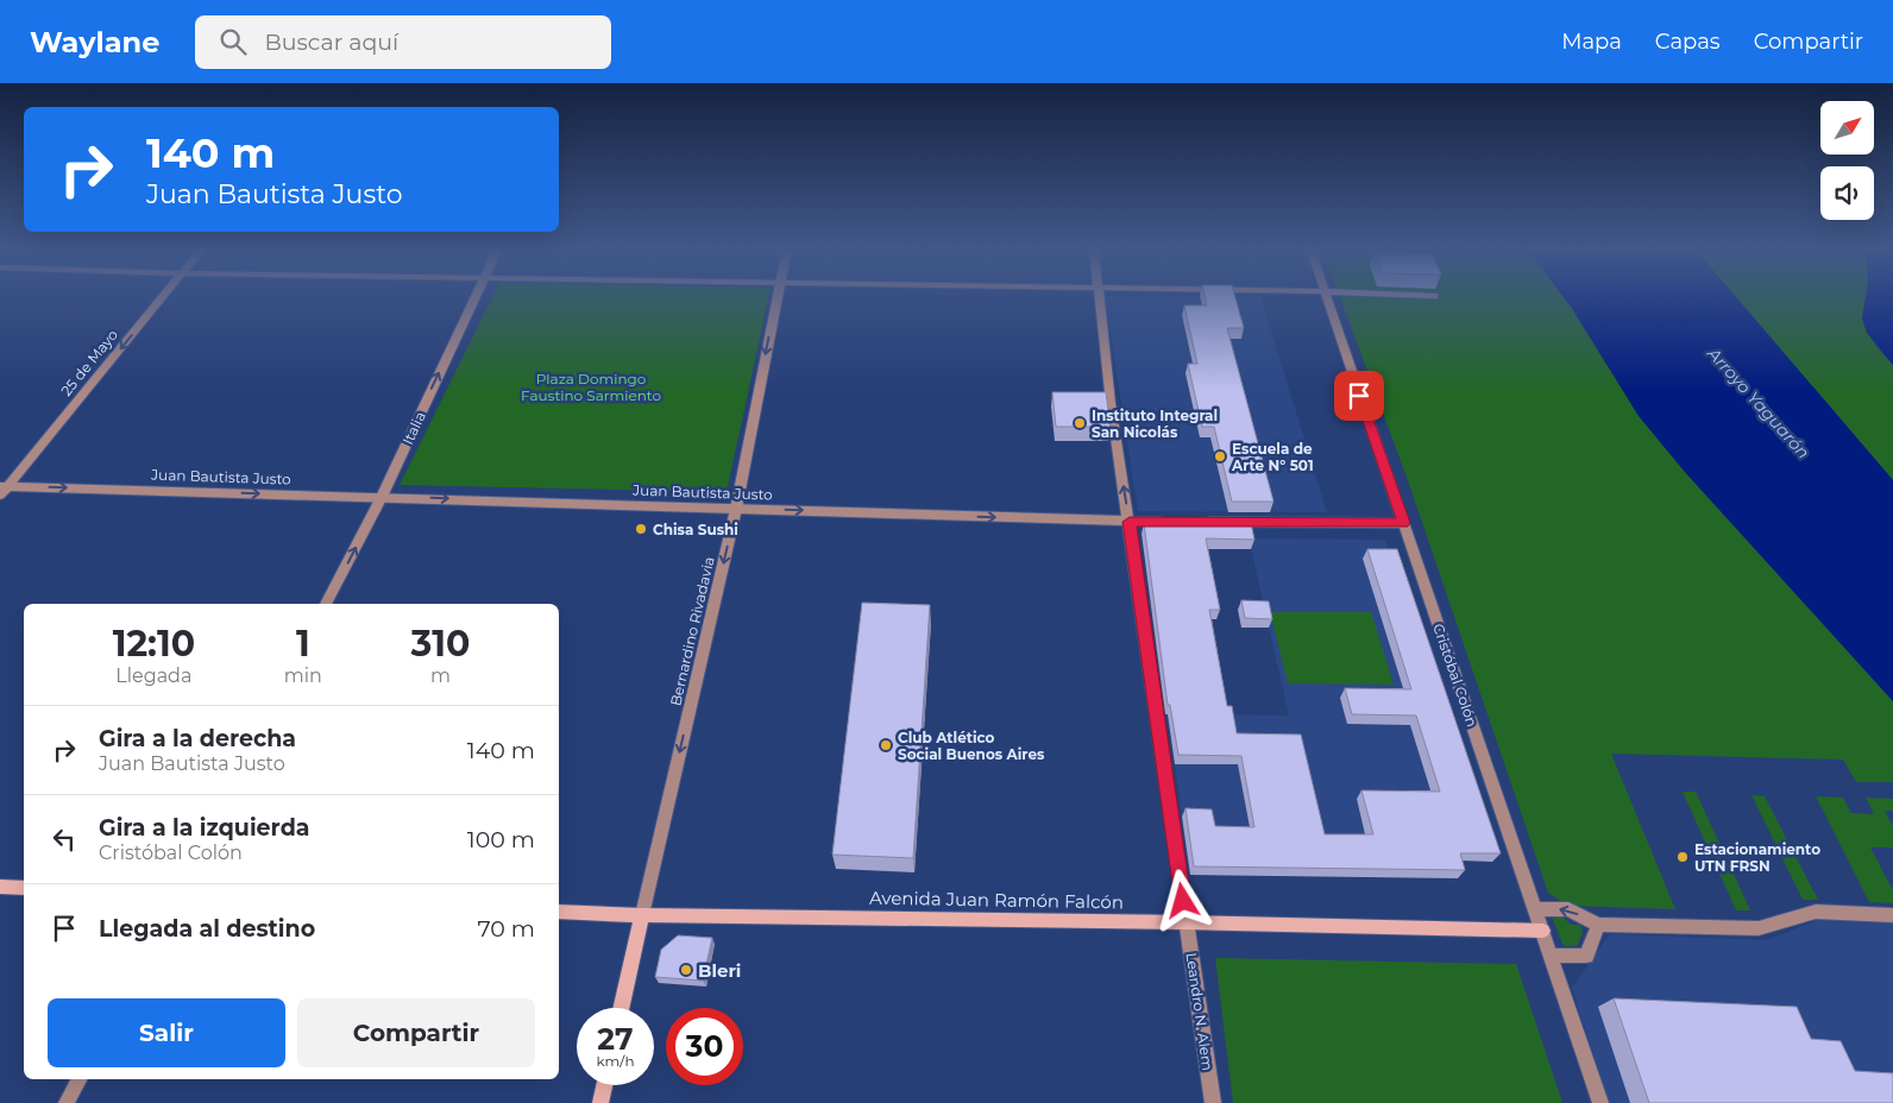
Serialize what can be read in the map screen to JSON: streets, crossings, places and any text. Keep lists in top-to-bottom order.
{
  "streets": {
    "main road": ["Avenida Juan Ramón Falcón"],
    "street": [
      "25 de Mayo",
      "Italia",
      "Juan Bautista Justo",
      "Bernardino Rivadavia",
      "Cristóbal Colón",
      "Leandro N. Alem"
    ]
  },
  "crossings": [
    ["25 de Mayo", "Juan Bautista Justo"],
    ["Italia", "Juan Bautista Justo"],
    ["Juan Bautista Justo", "Bernardino Rivadavia"],
    ["Juan Bautista Justo", "Leandro N. Alem"],
    ["Bernardino Rivadavia", "Avenida Juan Ramón Falcón"],
    ["Cristóbal Colón", "Avenida Juan Ramón Falcón"],
    ["Avenida Juan Ramón Falcón", "Leandro N. Alem"]
  ],
  "one_way": [
    "25 de Mayo",
    "Italia",
    "Juan Bautista Justo",
    "Bernardino Rivadavia"
  ],
  "water": ["Arroyo Yaguarón"],
  "parks": ["Plaza Domingo Faustino Sarmiento"],
  "places": [
    "Instituto Integral San Nicolás",
    "Escuela de Arte N° 501",
    "Chisa Sushi",
    "Club Atlético Social Buenos Aires",
    "Estacionamiento UTN FRSN",
    "Bleri"
  ],
  "north": "top right",
  "page": {
    "header": "Waylane",
    "search": "Buscar aquí",
    "nav": ["Mapa", "Capas", "Compartir"],
    "turn": ["140 m", "Juan Bautista Justo"],
    "eta": [
      "12:10",
      "Llegada",
      "1",
      "min",
      "310",
      "m"
    ],
    "list": [
      {
        "name": "Gira a la derecha",
        "note": "Juan Bautista Justo",
        "value": "140 m"
      },
      {
        "name": "Gira a la izquierda",
        "note": "Cristóbal Colón",
        "value": "100 m"
      },
      {
        "name": "Llegada al destino",
        "value": "70 m"
      }
    ],
    "buttons": ["Salir", "Compartir"],
    "speed": "27 km/h",
    "limit": "30"
  }
}
